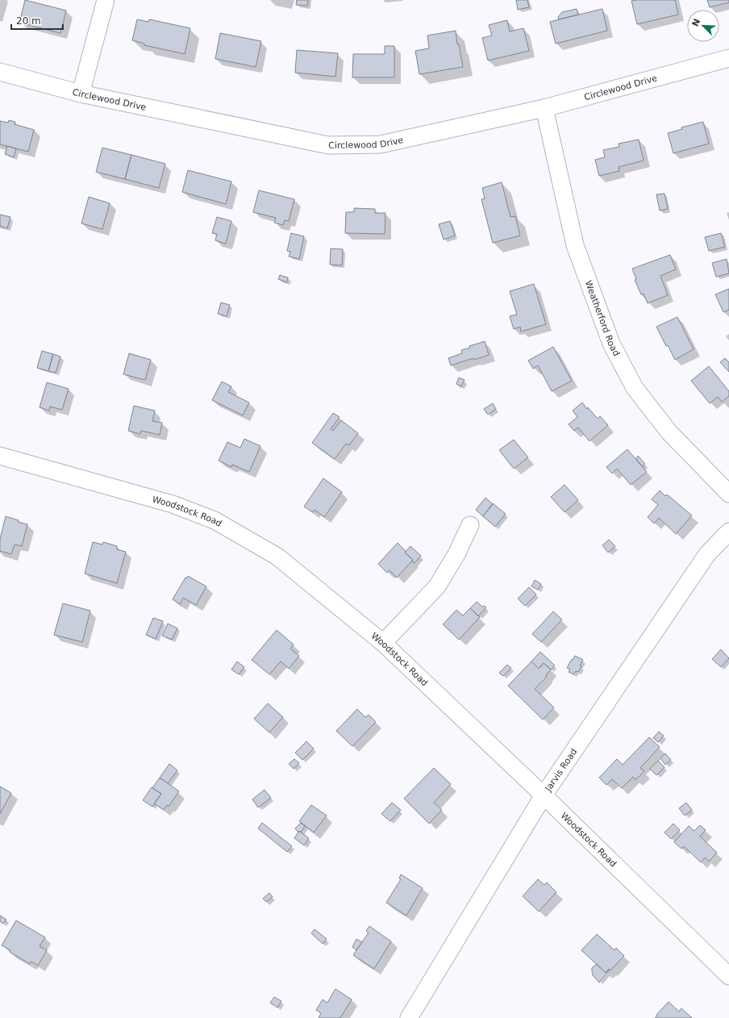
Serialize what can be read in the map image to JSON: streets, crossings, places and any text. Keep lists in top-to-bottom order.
{
  "streets": {
    "street": [
      "Circlewood Drive",
      "Weatherford Road",
      "Woodstock Road",
      "Jarvis Road"
    ]
  },
  "crossings": [
    ["Circlewood Drive", "Weatherford Road"],
    ["Woodstock Road", "Jarvis Road"]
  ],
  "scale_bar": "20 m",
  "north": "top left"
}
